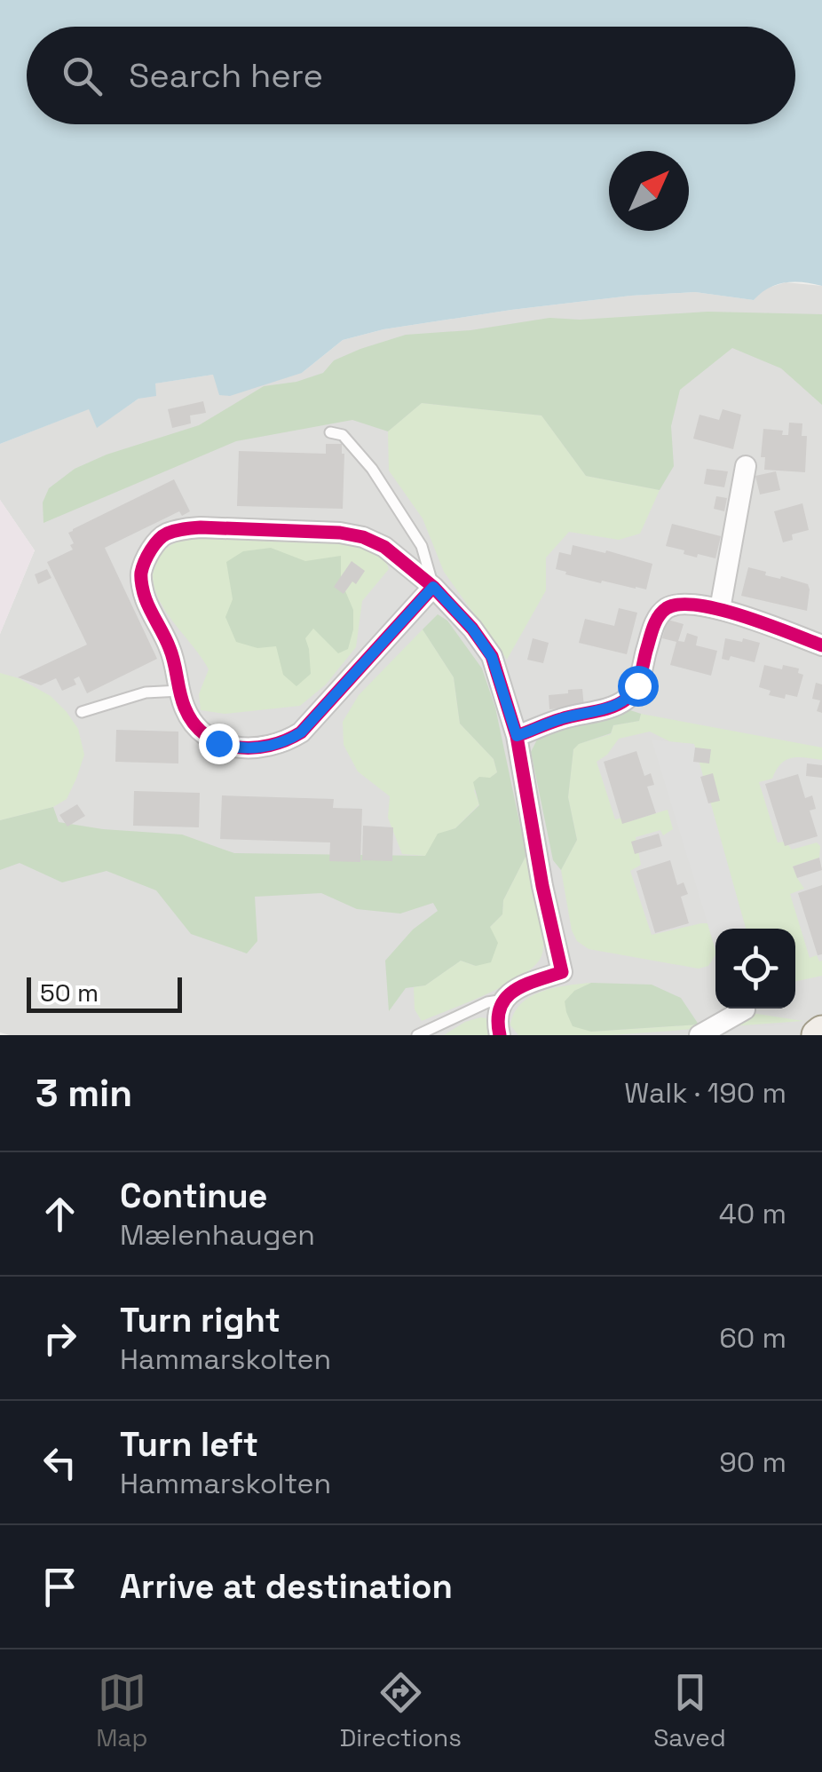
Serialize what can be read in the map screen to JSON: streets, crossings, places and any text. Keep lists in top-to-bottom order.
{
  "scale_bar": "50 m",
  "north": "top right",
  "page": {
    "search": "Search here",
    "scale": "50 m",
    "heading": ["3 min", "Walk · 190 m"],
    "list": [
      ["Continue", "Mælenhaugen", "40 m"],
      ["Turn right", "Hammarskolten", "60 m"],
      ["Turn left", "Hammarskolten", "90 m"],
      "Arrive at destination"
    ],
    "nav": ["Map", "Directions", "Saved"]
  }
}
